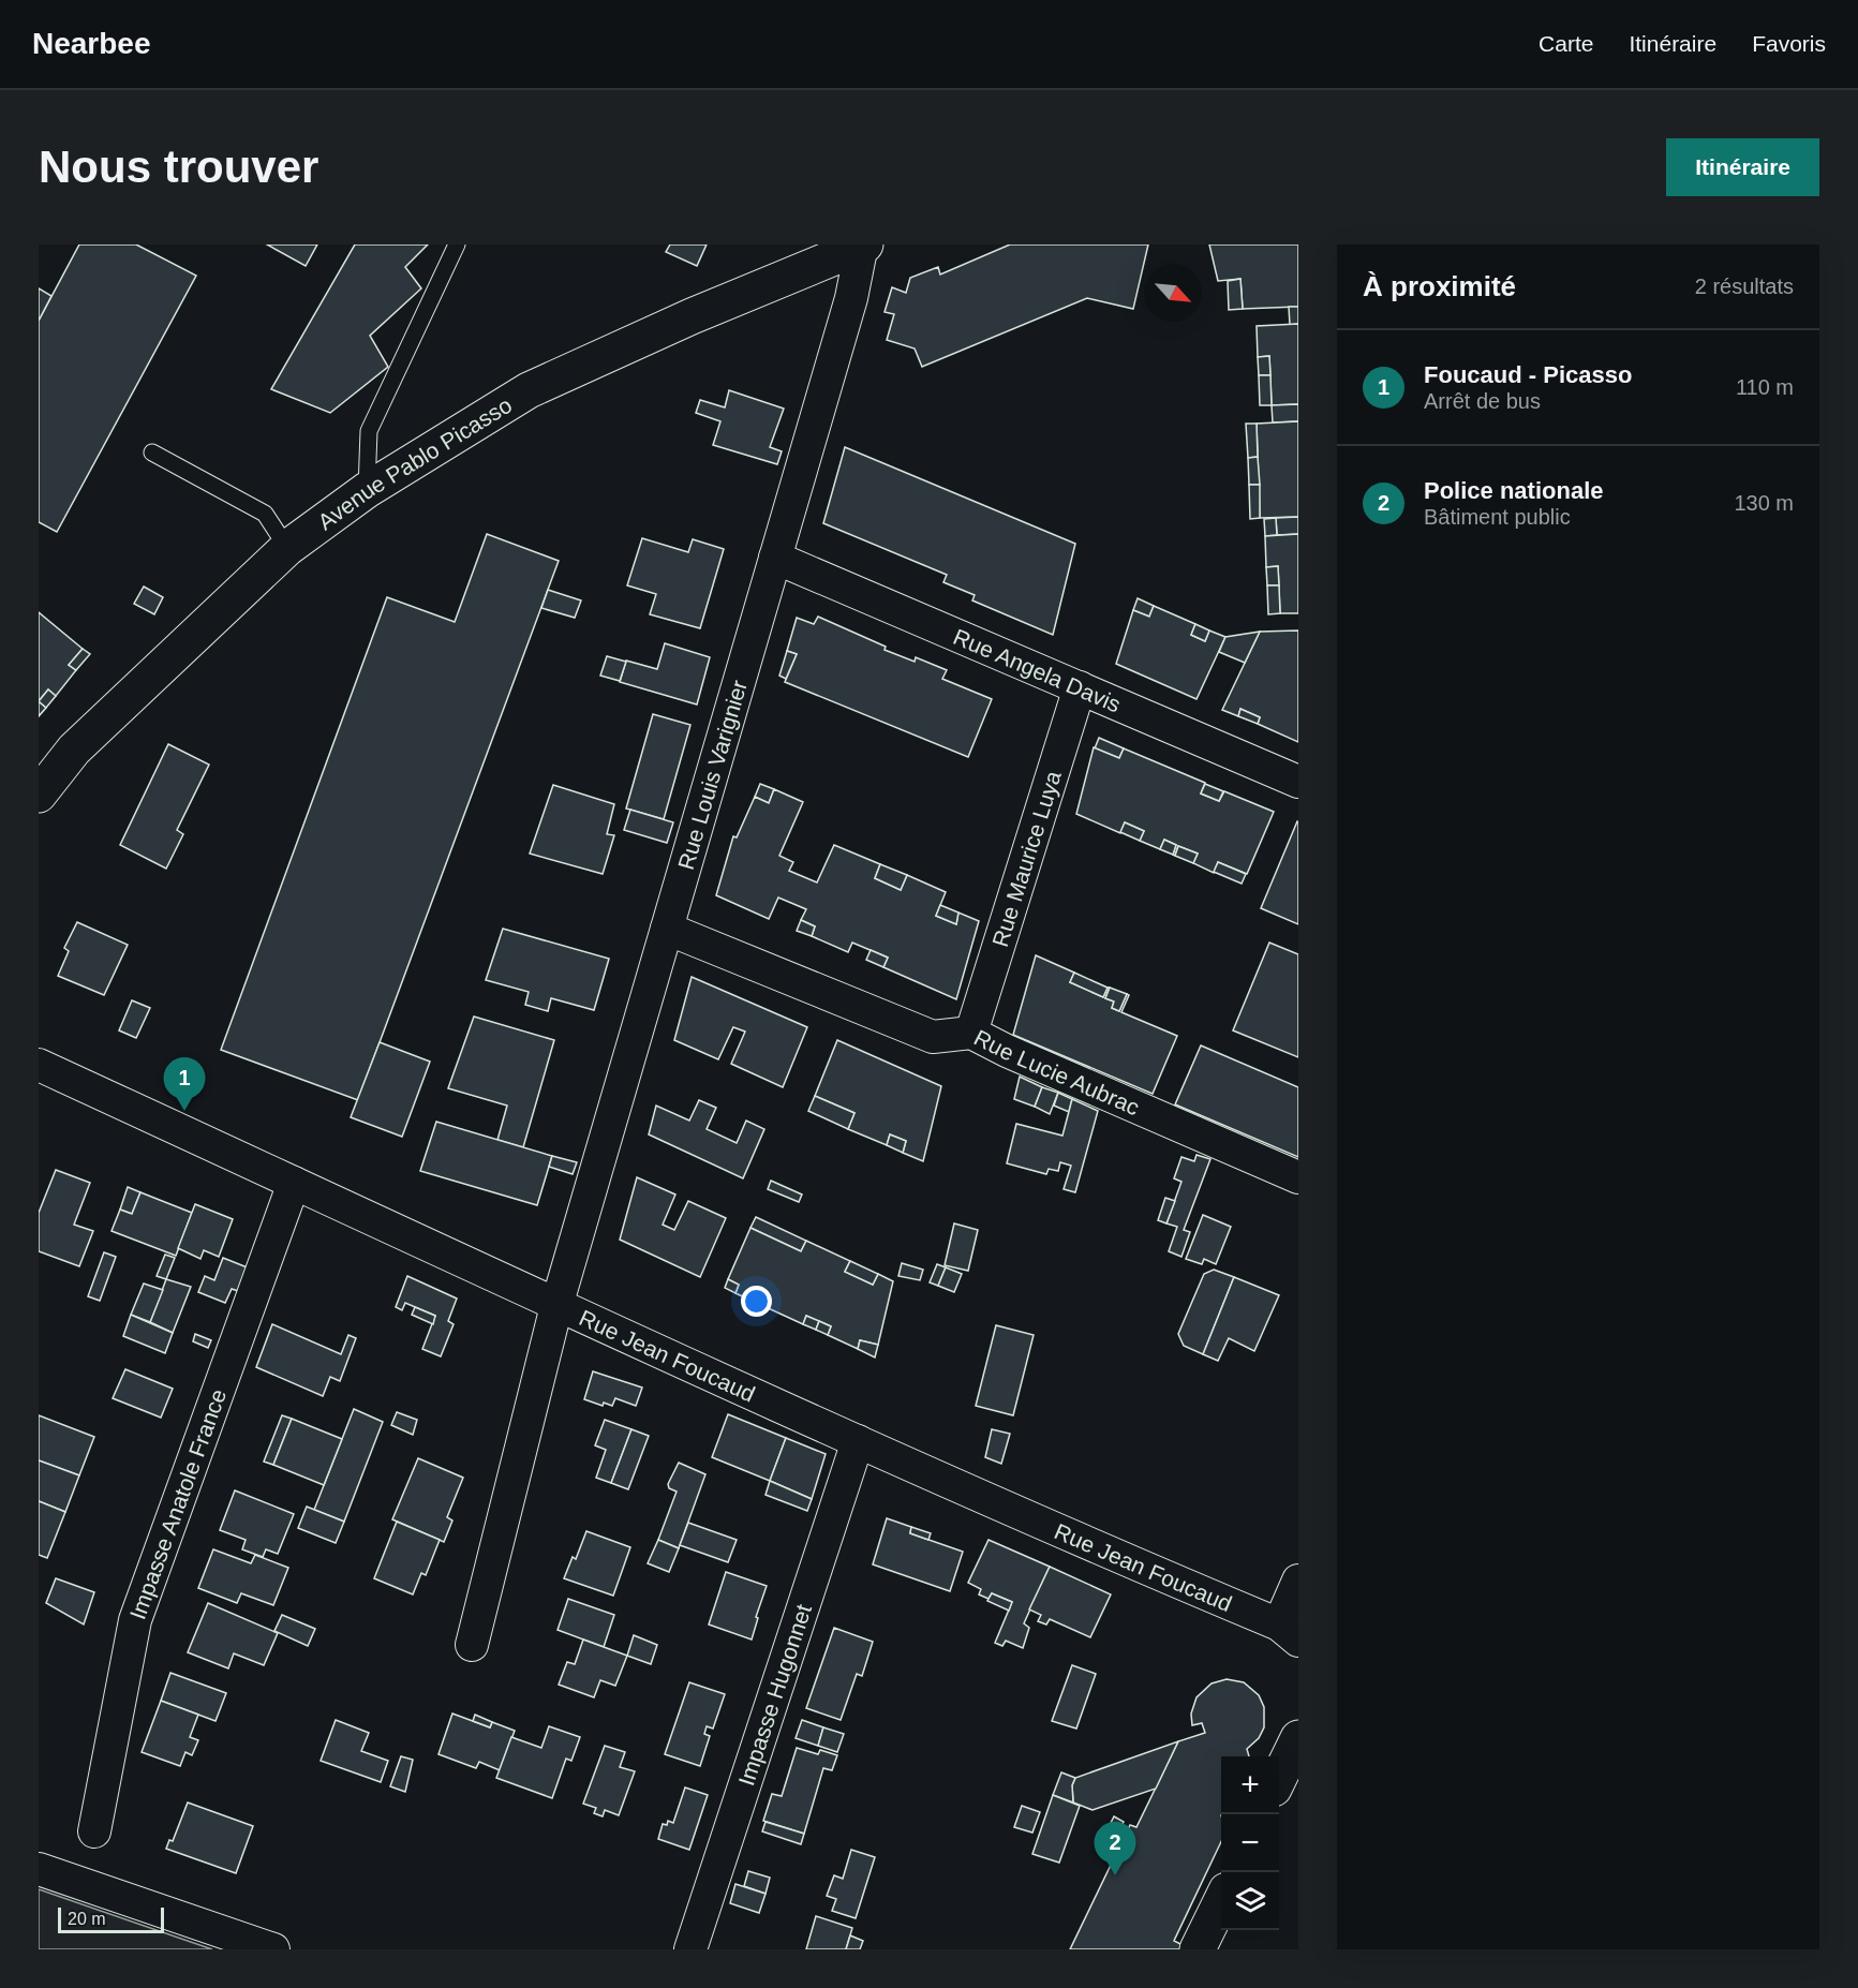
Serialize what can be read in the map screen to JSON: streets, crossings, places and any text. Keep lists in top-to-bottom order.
{
  "streets": {
    "main road": ["Avenue Pablo Picasso"],
    "street": [
      "Rue Angela Davis",
      "Rue Louis Varignier",
      "Rue Maurice Luya",
      "Rue Lucie Aubrac",
      "Rue Jean Foucaud",
      "Impasse Anatole France",
      "Impasse Hugonnet"
    ]
  },
  "crossings": [
    ["Avenue Pablo Picasso", "Rue Louis Varignier"],
    ["Rue Angela Davis", "Rue Louis Varignier"],
    ["Rue Angela Davis", "Rue Maurice Luya"],
    ["Rue Louis Varignier", "Rue Lucie Aubrac"],
    ["Rue Louis Varignier", "Rue Jean Foucaud"],
    ["Rue Maurice Luya", "Rue Lucie Aubrac"],
    ["Rue Jean Foucaud", "Impasse Anatole France"],
    ["Rue Jean Foucaud", "Impasse Hugonnet"]
  ],
  "scale_bar": "20 m",
  "north": "bottom right",
  "page": {
    "header": "Nearbee",
    "nav": ["Carte", "Itinéraire", "Favoris"],
    "buttons": "Itinéraire",
    "title": "Nous trouver",
    "heading": ["À proximité", "2 résultats"],
    "list": [
      {
        "mark": "1",
        "name": "Foucaud - Picasso",
        "note": "Arrêt de bus",
        "value": "110 m"
      },
      {
        "mark": "2",
        "name": "Police nationale",
        "note": "Bâtiment public",
        "value": "130 m"
      }
    ],
    "pins": ["1", "2"],
    "map_buttons": ["+", "−"],
    "scale": "20 m"
  }
}
